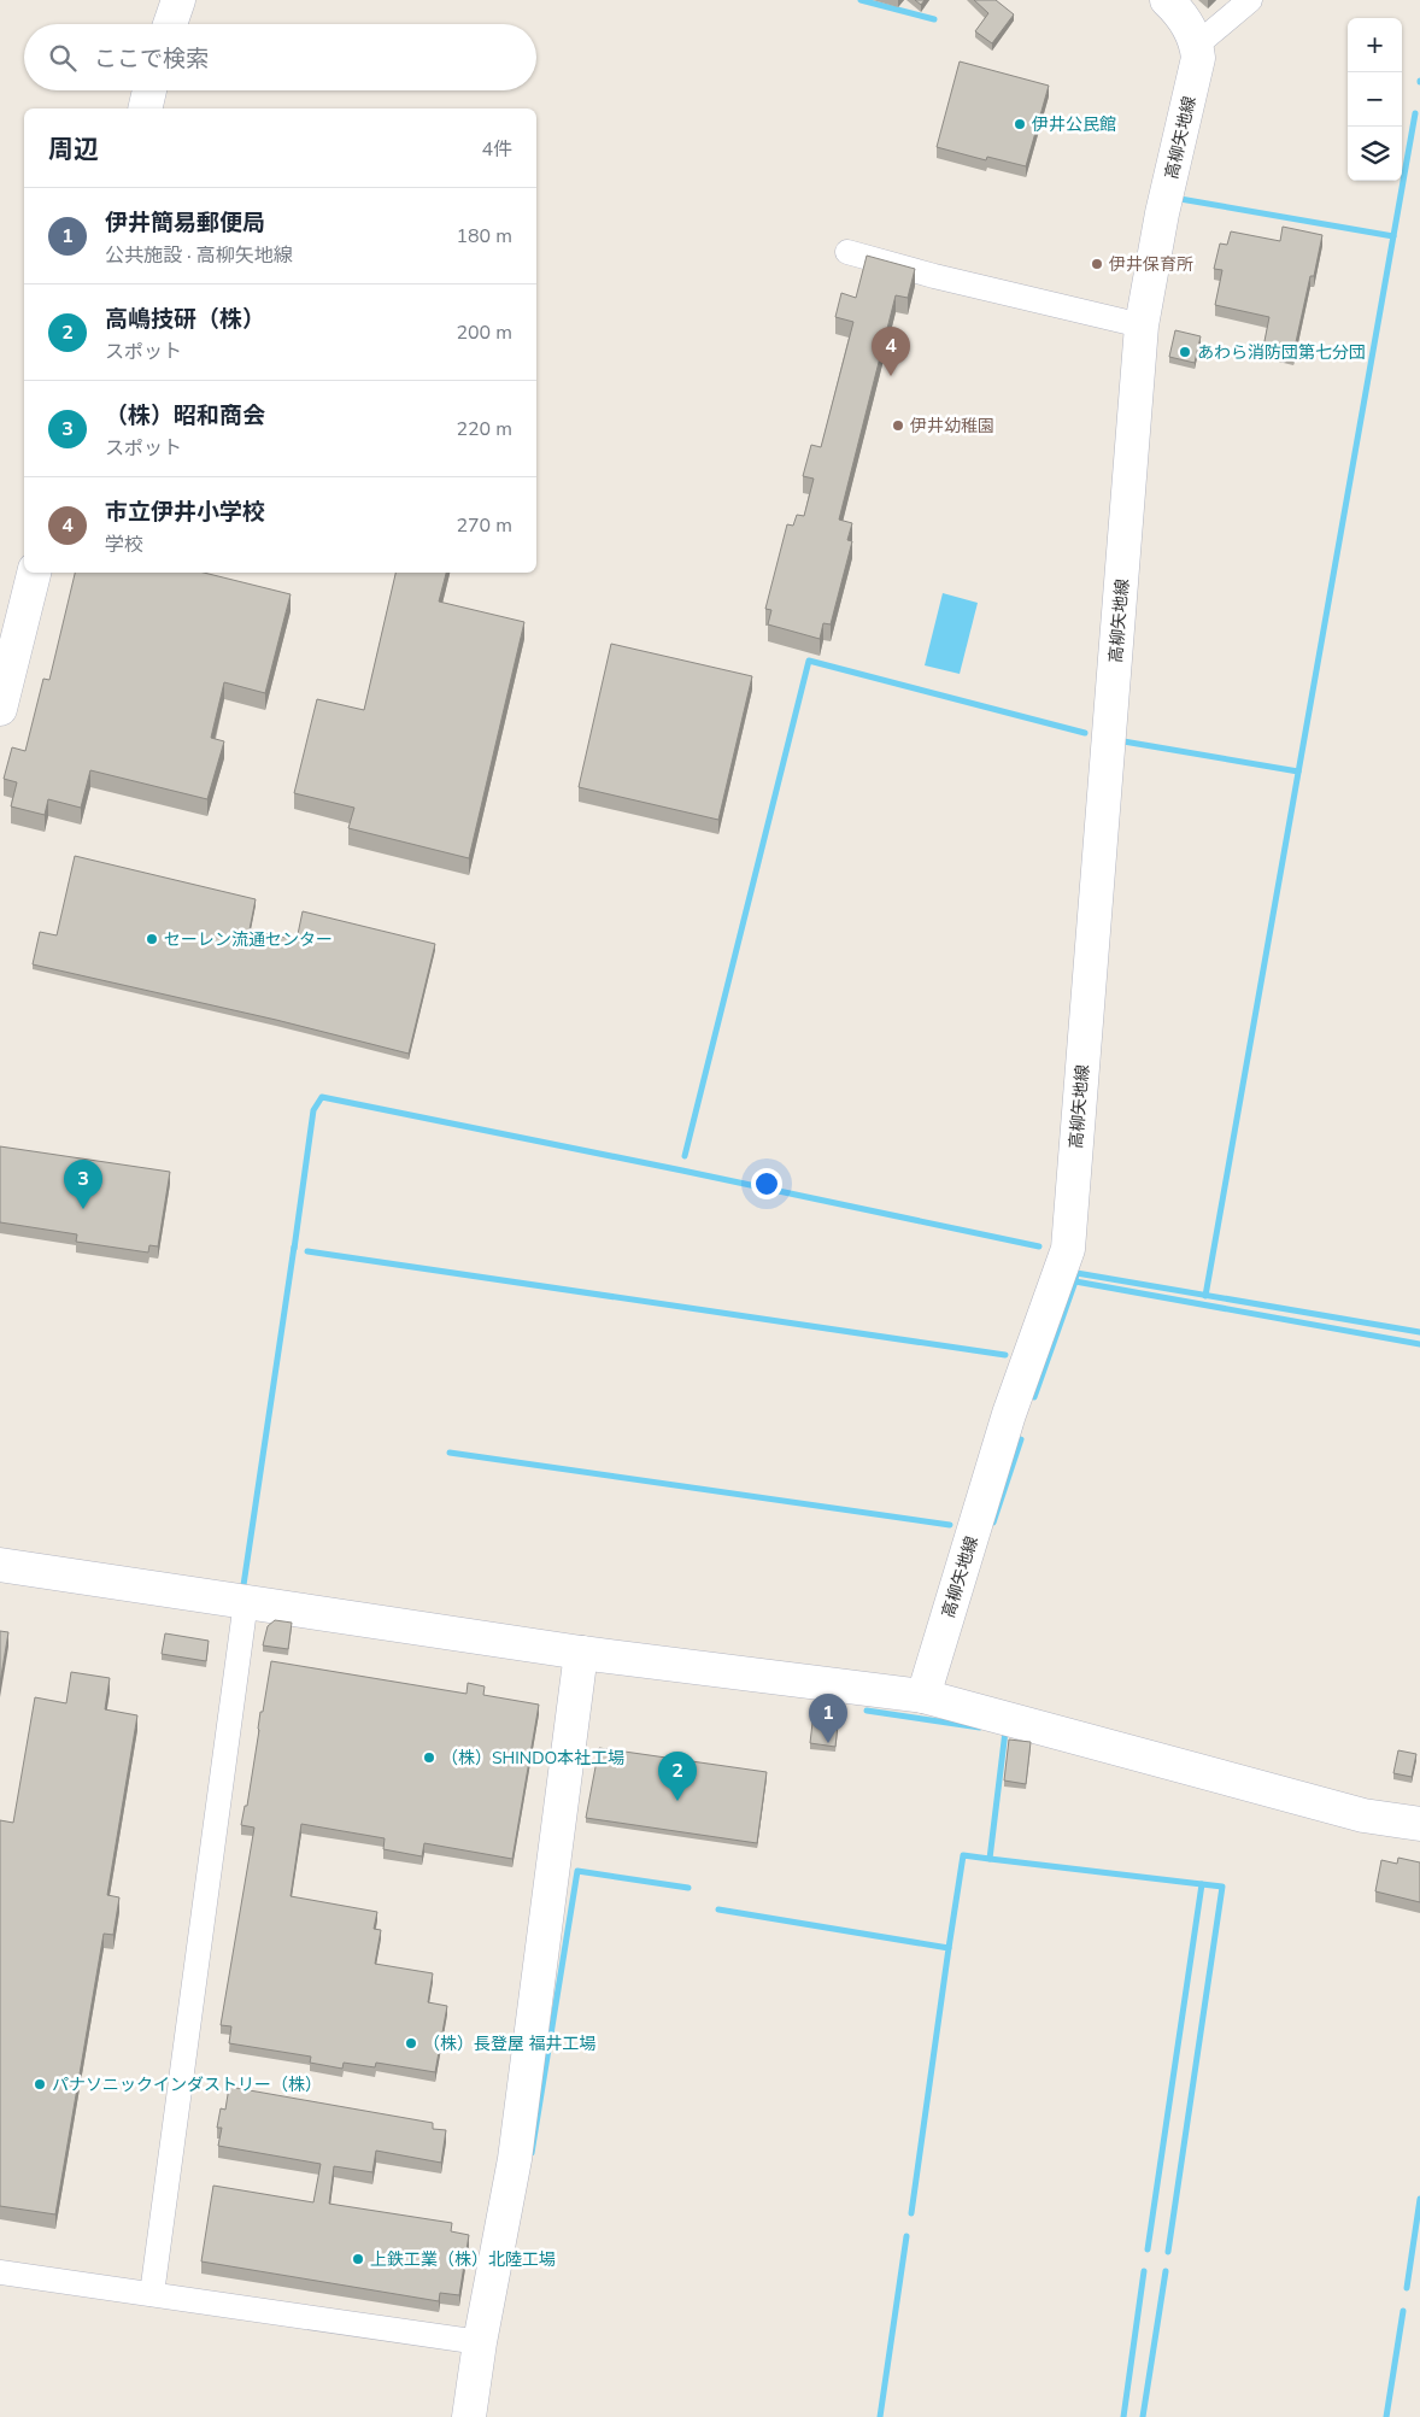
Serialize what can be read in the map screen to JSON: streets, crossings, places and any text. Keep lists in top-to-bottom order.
{
  "streets": {
    "main road": ["高柳矢地線"]
  },
  "places": [
    "伊井公民館",
    "伊井保育所",
    "あわら消防団第七分団",
    "伊井幼稚園",
    "セーレン流通センター",
    "（株）SHINDO本社工場",
    "（株）長登屋 福井工場",
    "パナソニックインダストリー（株）",
    "上鉄工業（株）北陸工場"
  ],
  "page": {
    "map_buttons": ["+", "−"],
    "search": "ここで検索",
    "heading": ["周辺", "4件"],
    "list": [
      {
        "mark": "1",
        "name": "伊井簡易郵便局",
        "note": "公共施設 · 高柳矢地線",
        "value": "180 m"
      },
      {
        "mark": "2",
        "name": "高嶋技研（株）",
        "note": "スポット",
        "value": "200 m"
      },
      {
        "mark": "3",
        "name": "（株）昭和商会",
        "note": "スポット",
        "value": "220 m"
      },
      {
        "mark": "4",
        "name": "市立伊井小学校",
        "note": "学校",
        "value": "270 m"
      }
    ],
    "pins": [
      "4",
      "3",
      "1",
      "2"
    ]
  }
}
